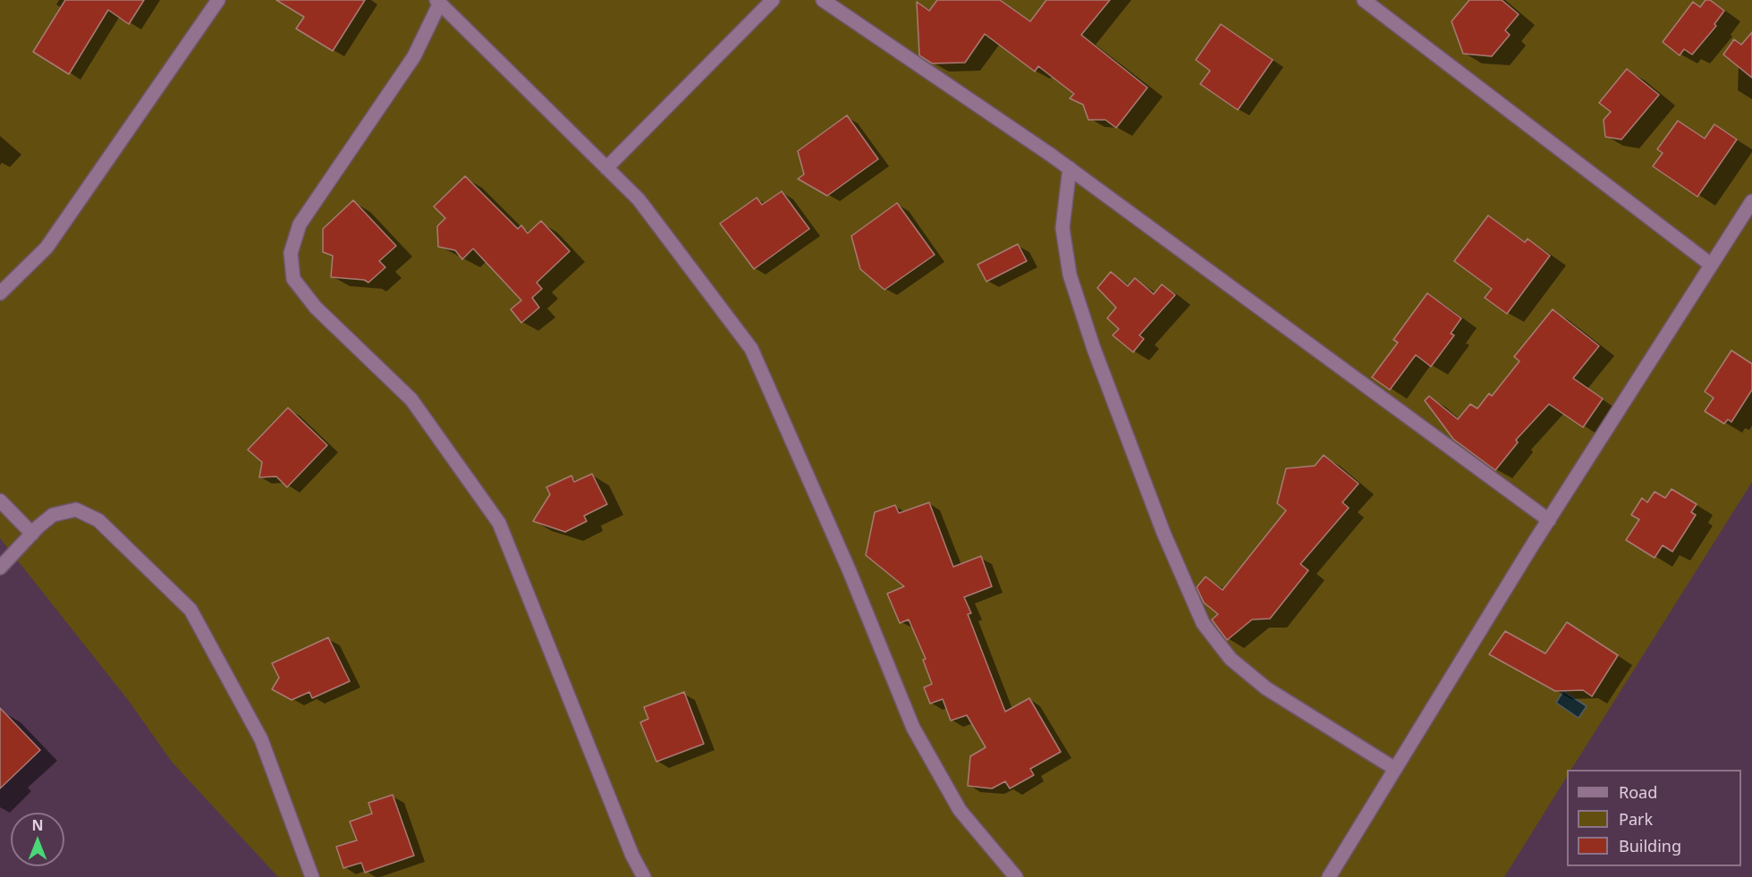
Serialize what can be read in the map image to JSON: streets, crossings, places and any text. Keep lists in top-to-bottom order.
{
  "legend": ["Road", "Park", "Building"],
  "north": "top"
}
